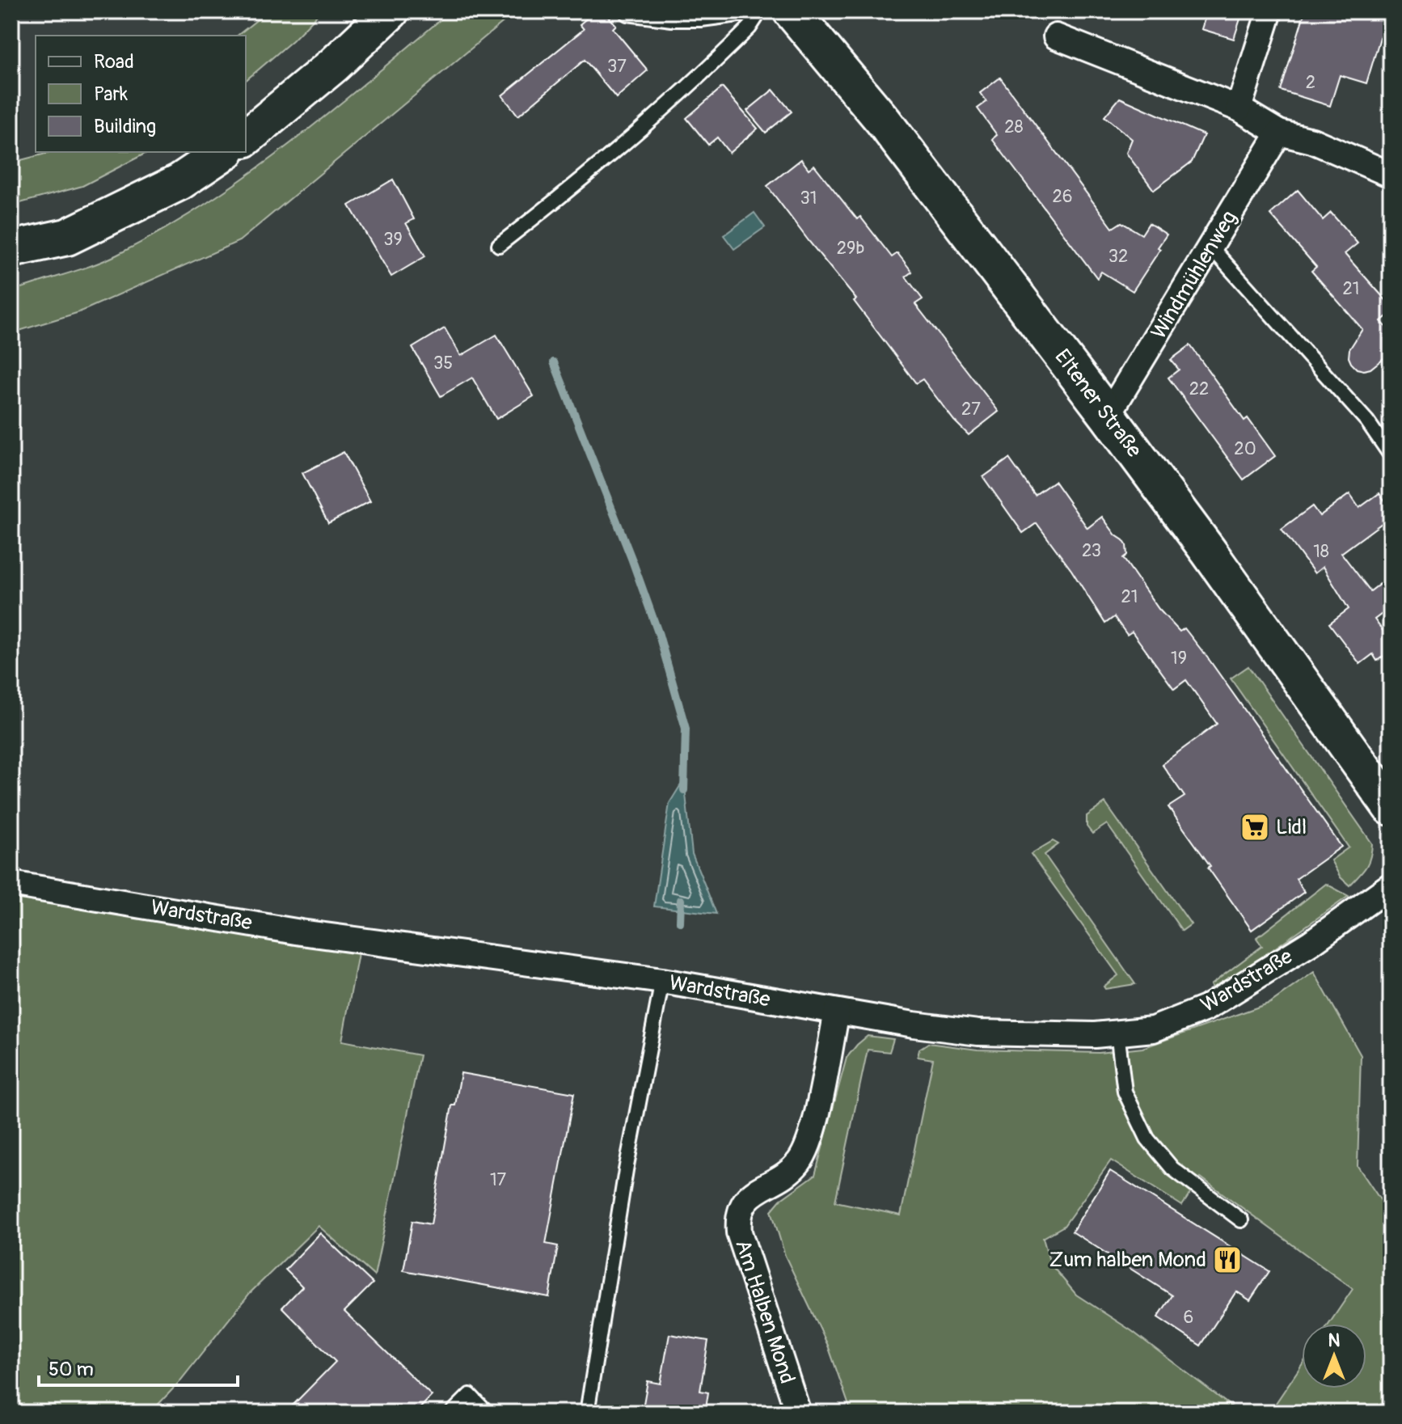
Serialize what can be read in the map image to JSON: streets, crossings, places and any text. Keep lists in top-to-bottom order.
{
  "streets": {
    "main road": ["Eltener Straße"],
    "street": ["Windmühlenweg", "Wardstraße", "Am Halben Mond"]
  },
  "crossings": [
    ["Windmühlenweg", "Eltener Straße"],
    ["Wardstraße", "Am Halben Mond"]
  ],
  "places": {
    "supermarket": ["Lidl"],
    "restaurant": ["Zum halben Mond"]
  },
  "house_numbers": [
    "37",
    "2",
    "28",
    "26",
    "31",
    "39",
    "29b",
    "32",
    "21",
    "35",
    "22",
    "27",
    "20",
    "23",
    "18",
    "21",
    "19",
    "17",
    "6"
  ],
  "legend": ["Road", "Park", "Building"],
  "scale_bar": "50 m",
  "north": "top"
}
